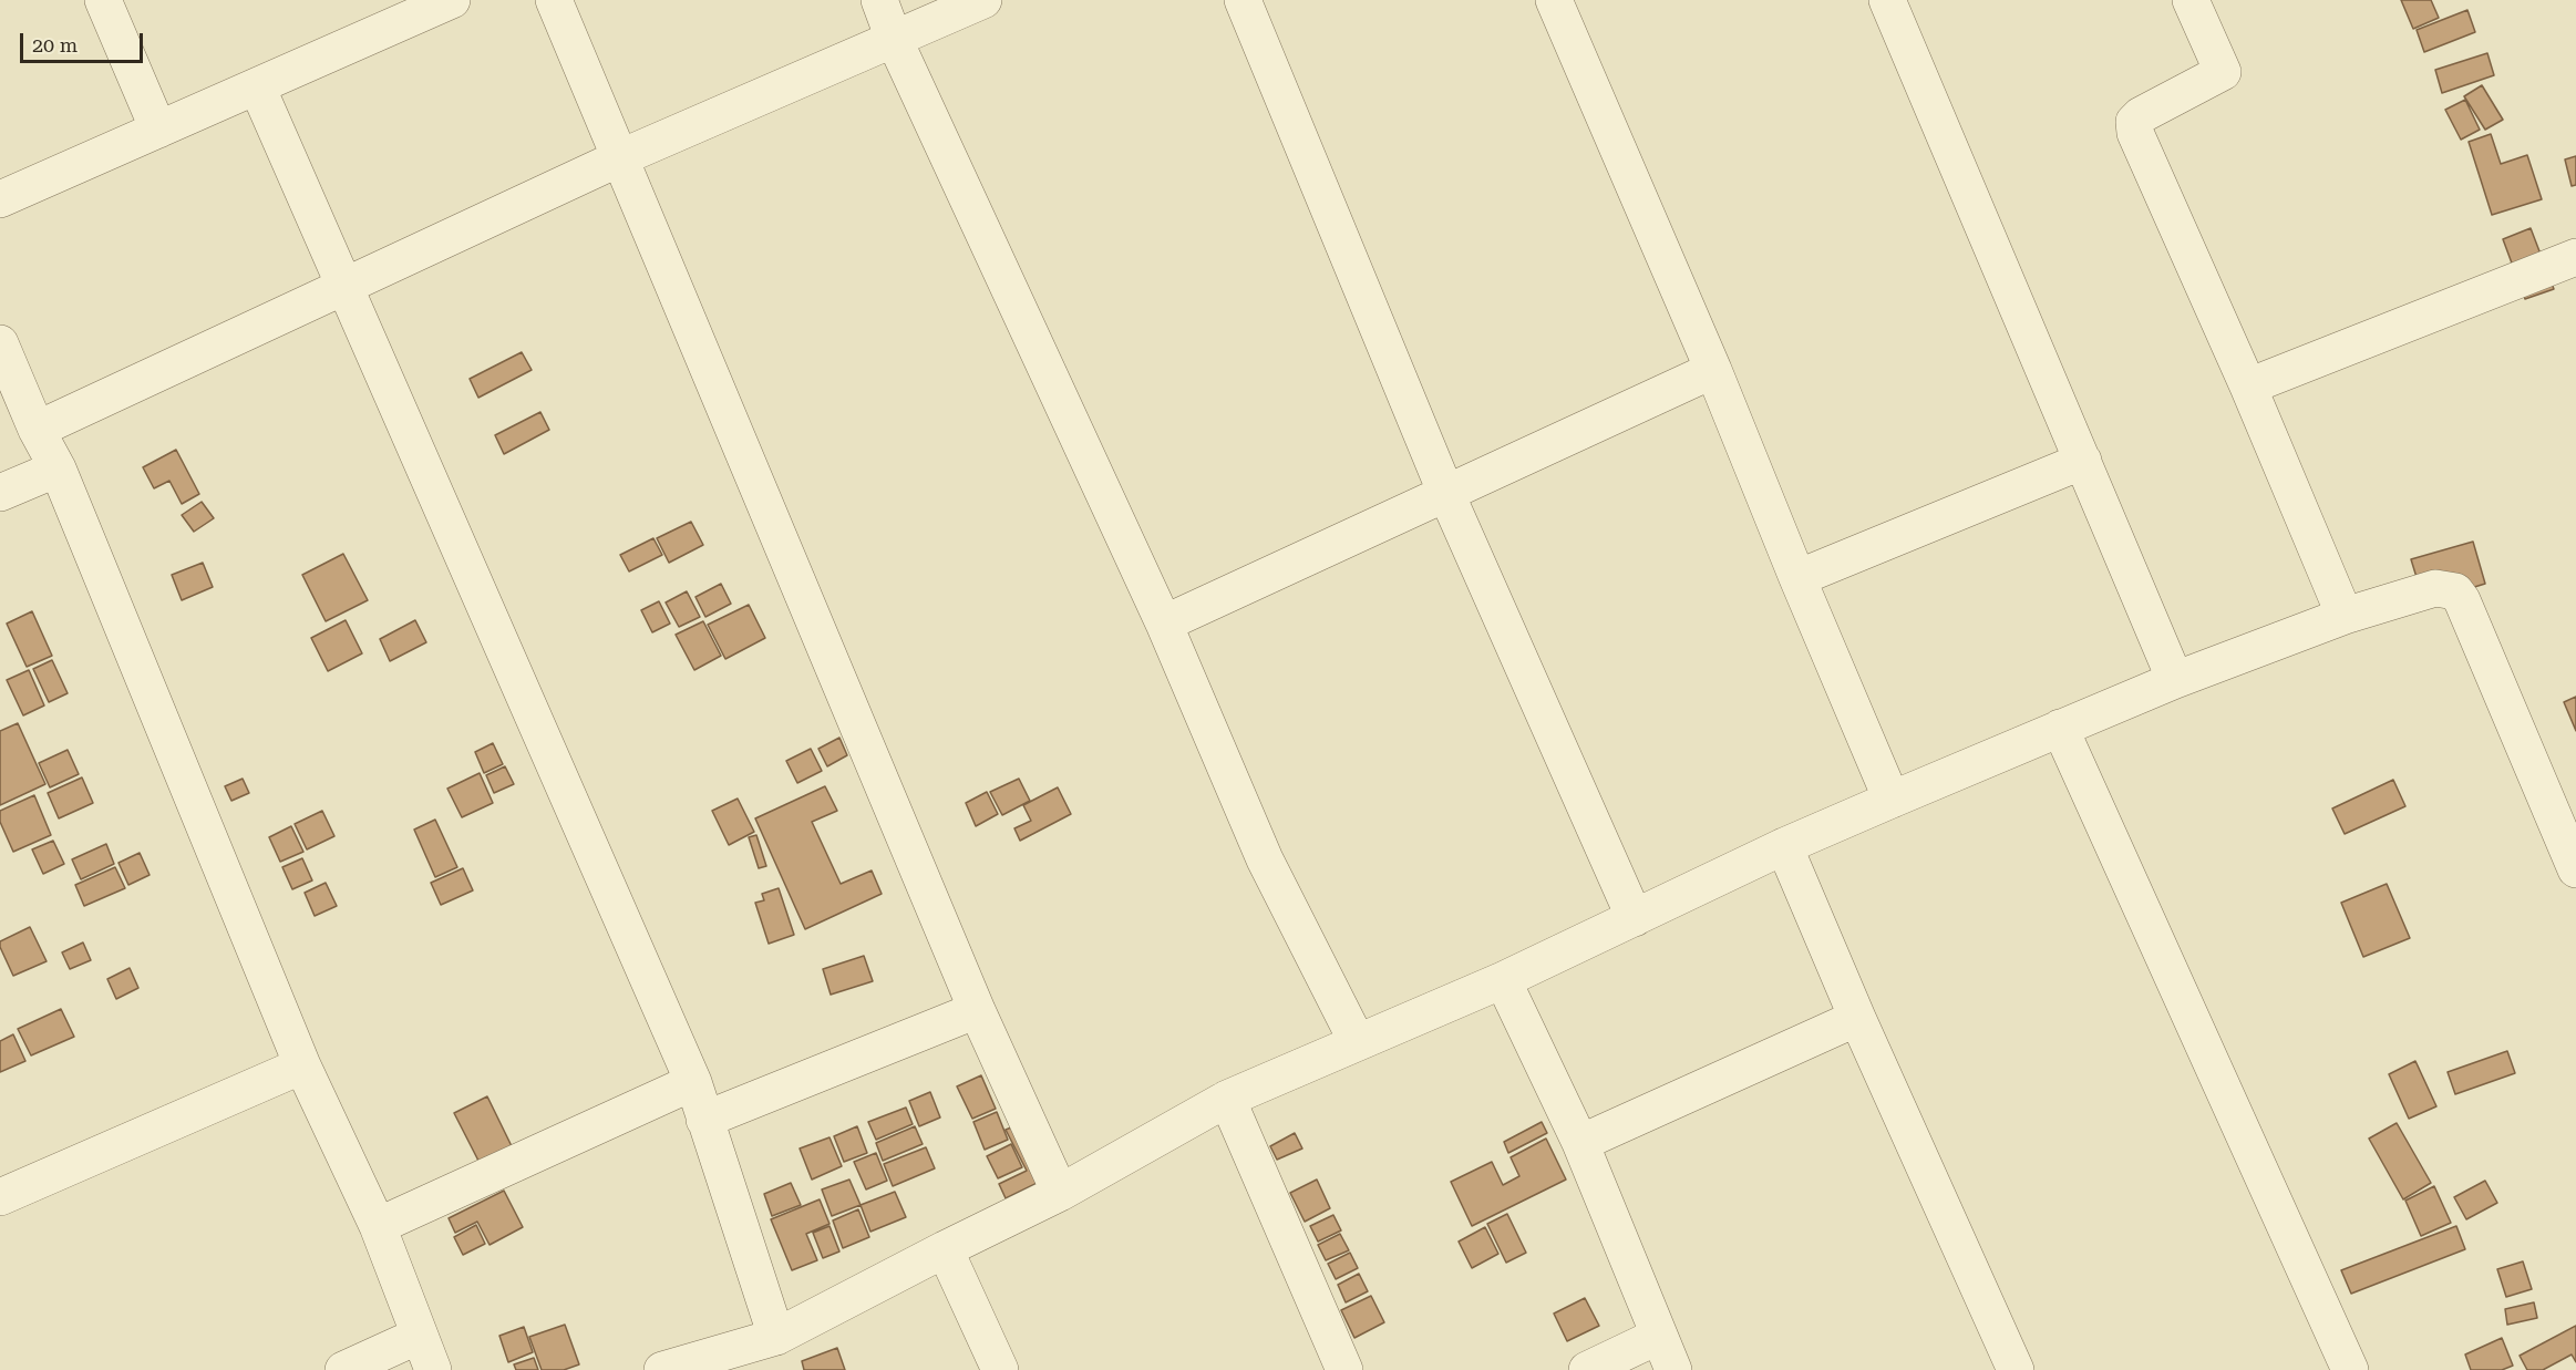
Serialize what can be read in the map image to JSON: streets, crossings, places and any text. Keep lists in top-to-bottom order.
{
  "scale_bar": "20 m"
}
